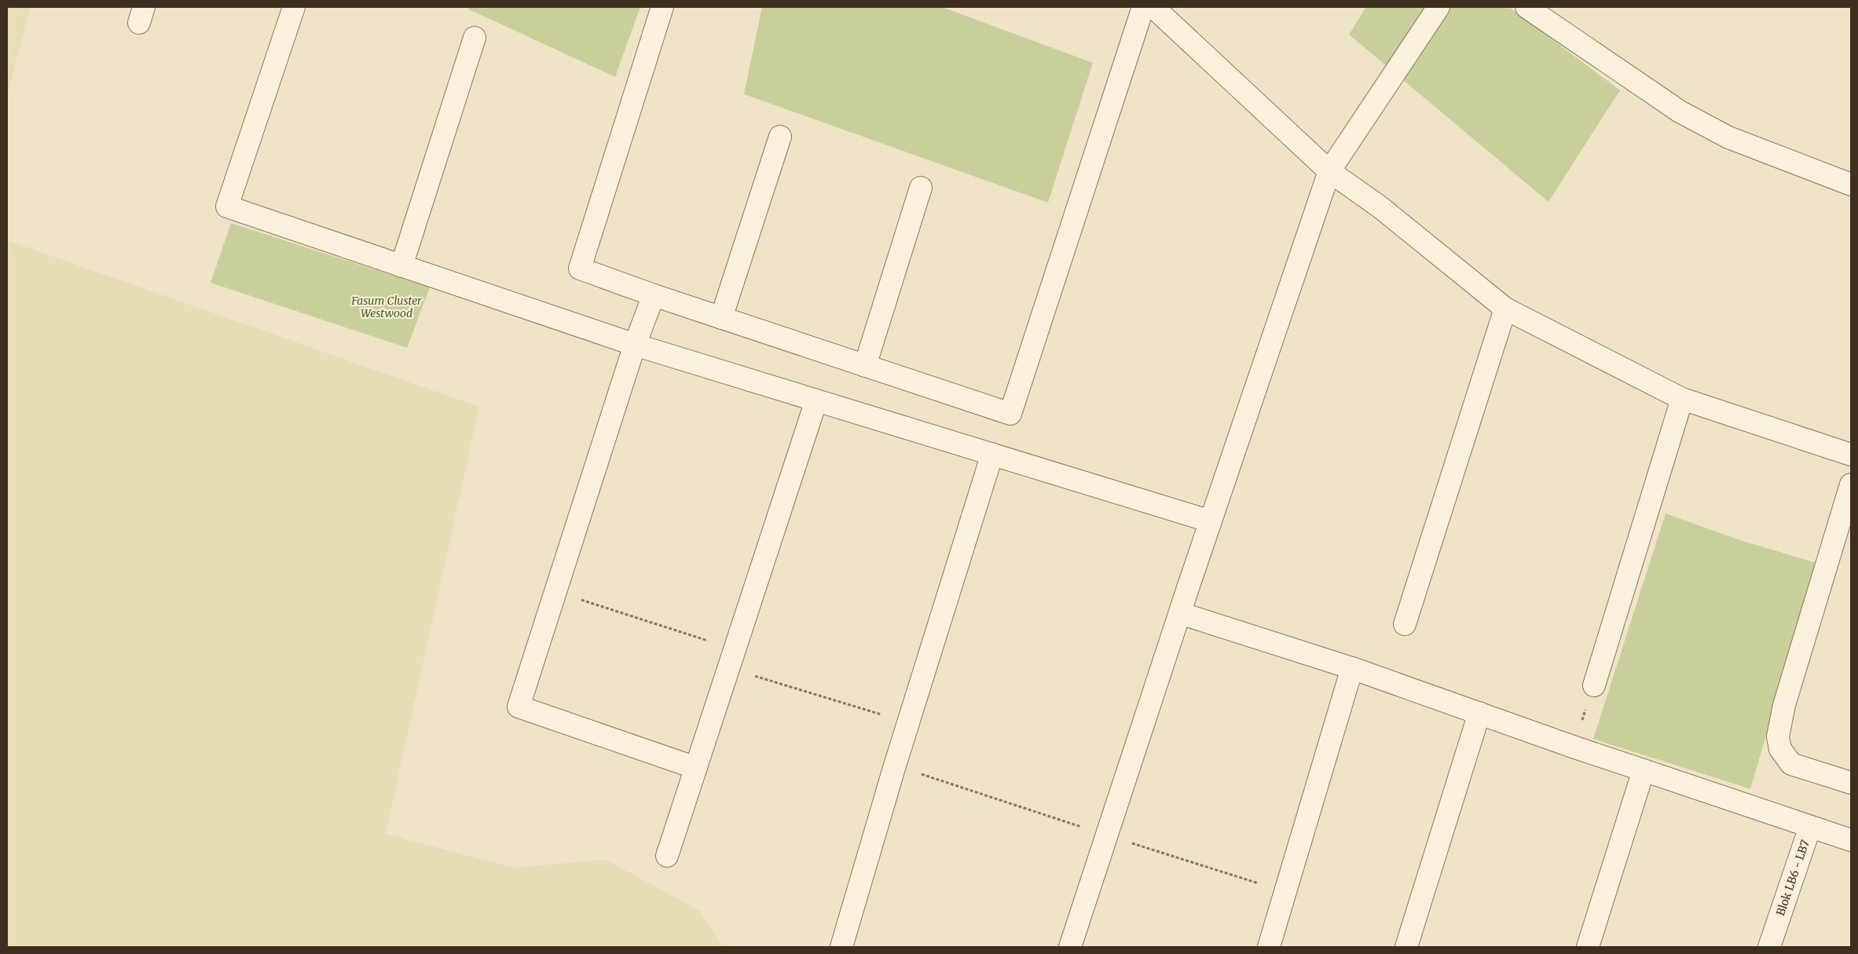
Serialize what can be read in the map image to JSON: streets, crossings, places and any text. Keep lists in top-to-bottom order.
{
  "streets": {
    "street": ["Blok LB6 - LB7"]
  },
  "parks": ["Fasum Cluster Westwood"]
}
